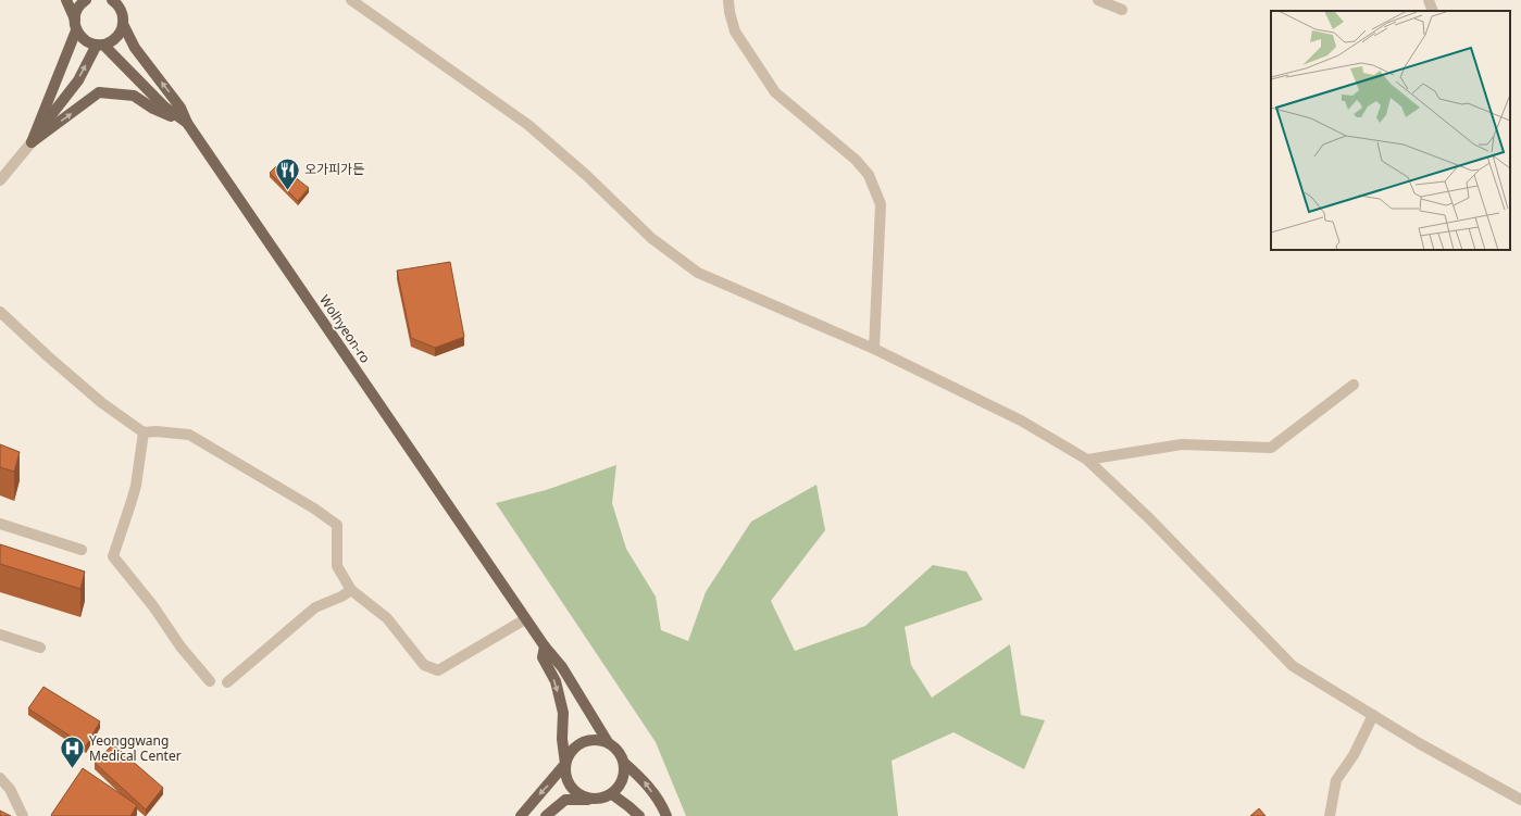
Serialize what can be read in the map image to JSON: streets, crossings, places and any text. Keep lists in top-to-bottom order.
{
  "streets": {
    "main road": ["Wolhyeon-ro"]
  },
  "places": {
    "restaurant": ["오가피가든"],
    "hospital": ["Yeonggwang Medical Center"]
  }
}
